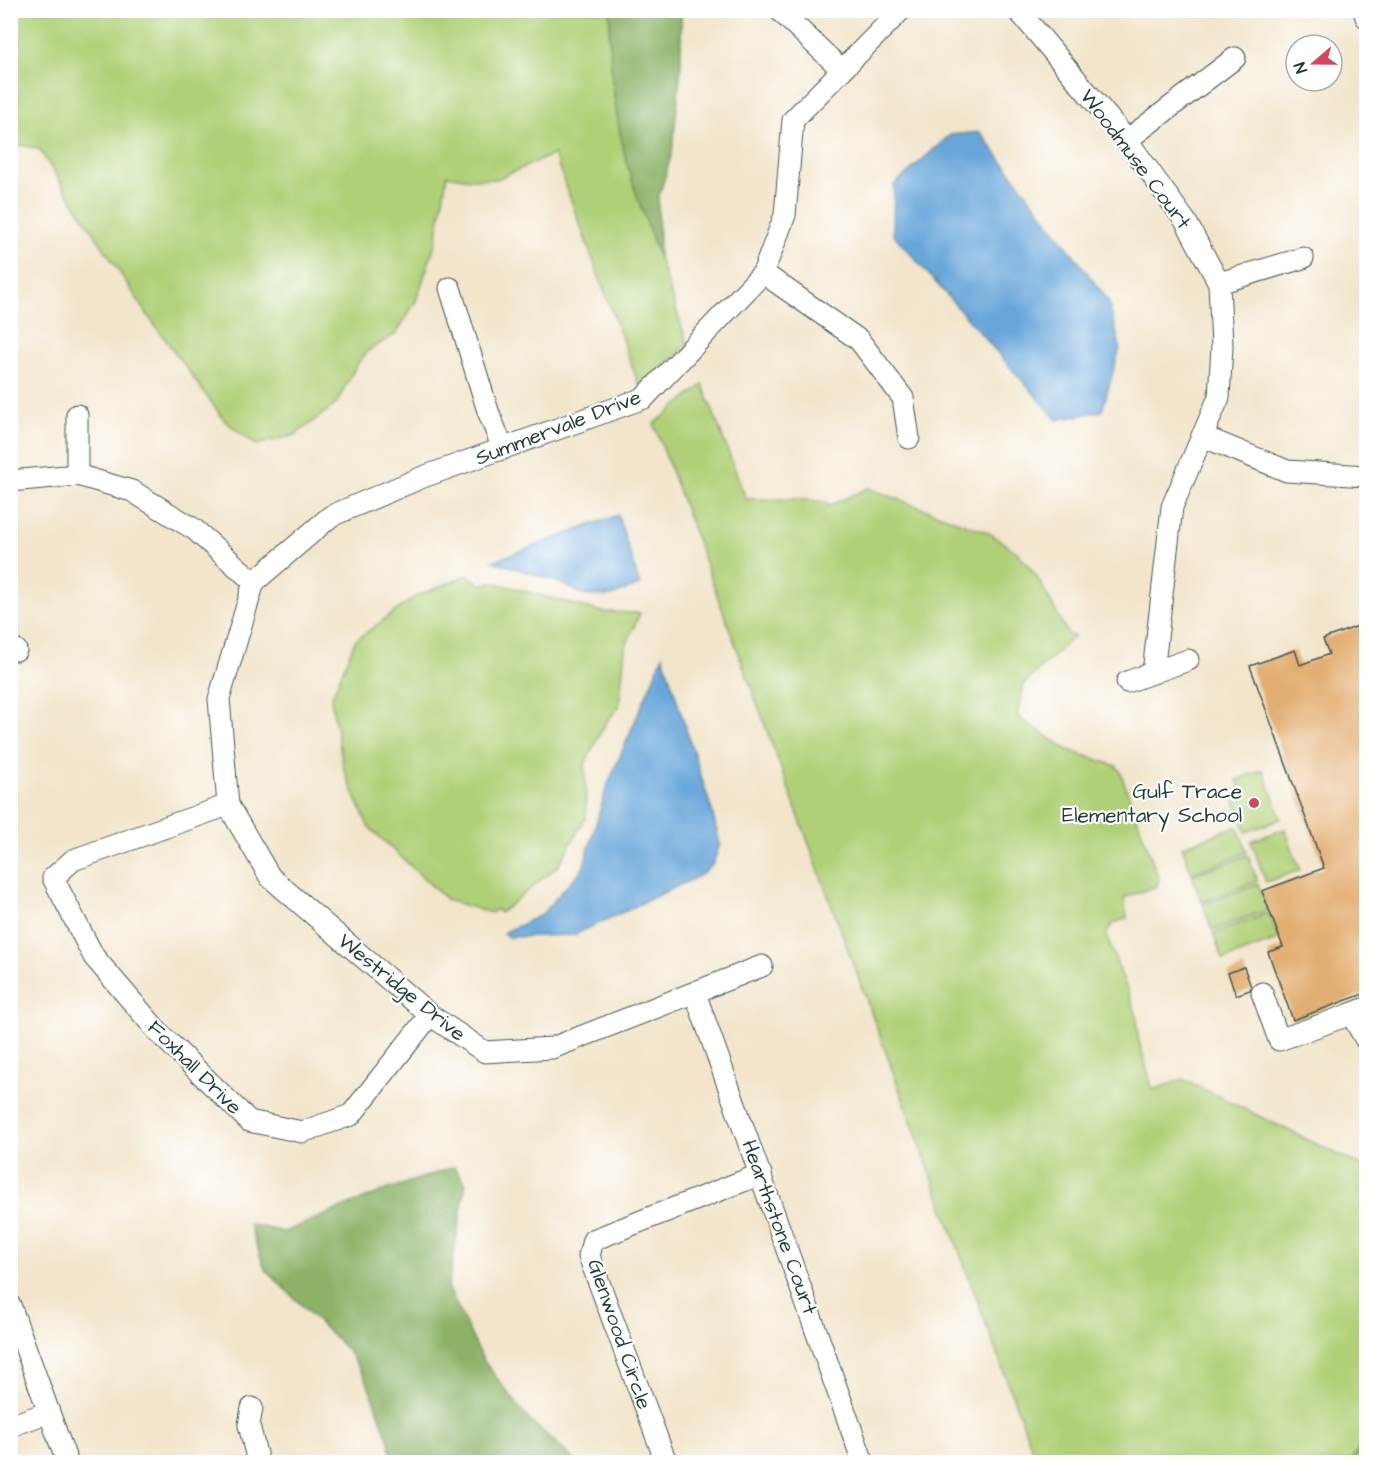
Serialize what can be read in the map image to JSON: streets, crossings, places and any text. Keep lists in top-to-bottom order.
{
  "streets": {
    "street": [
      "Woodmuse Court",
      "Summervale Drive",
      "Westridge Drive",
      "Foxhall Drive",
      "Hearthstone Court",
      "Glenwood Circle"
    ]
  },
  "crossings": [
    ["Westridge Drive", "Foxhall Drive"],
    ["Westridge Drive", "Hearthstone Court"],
    ["Hearthstone Court", "Glenwood Circle"]
  ],
  "places": ["Gulf Trace Elementary School"],
  "north": "left"
}
